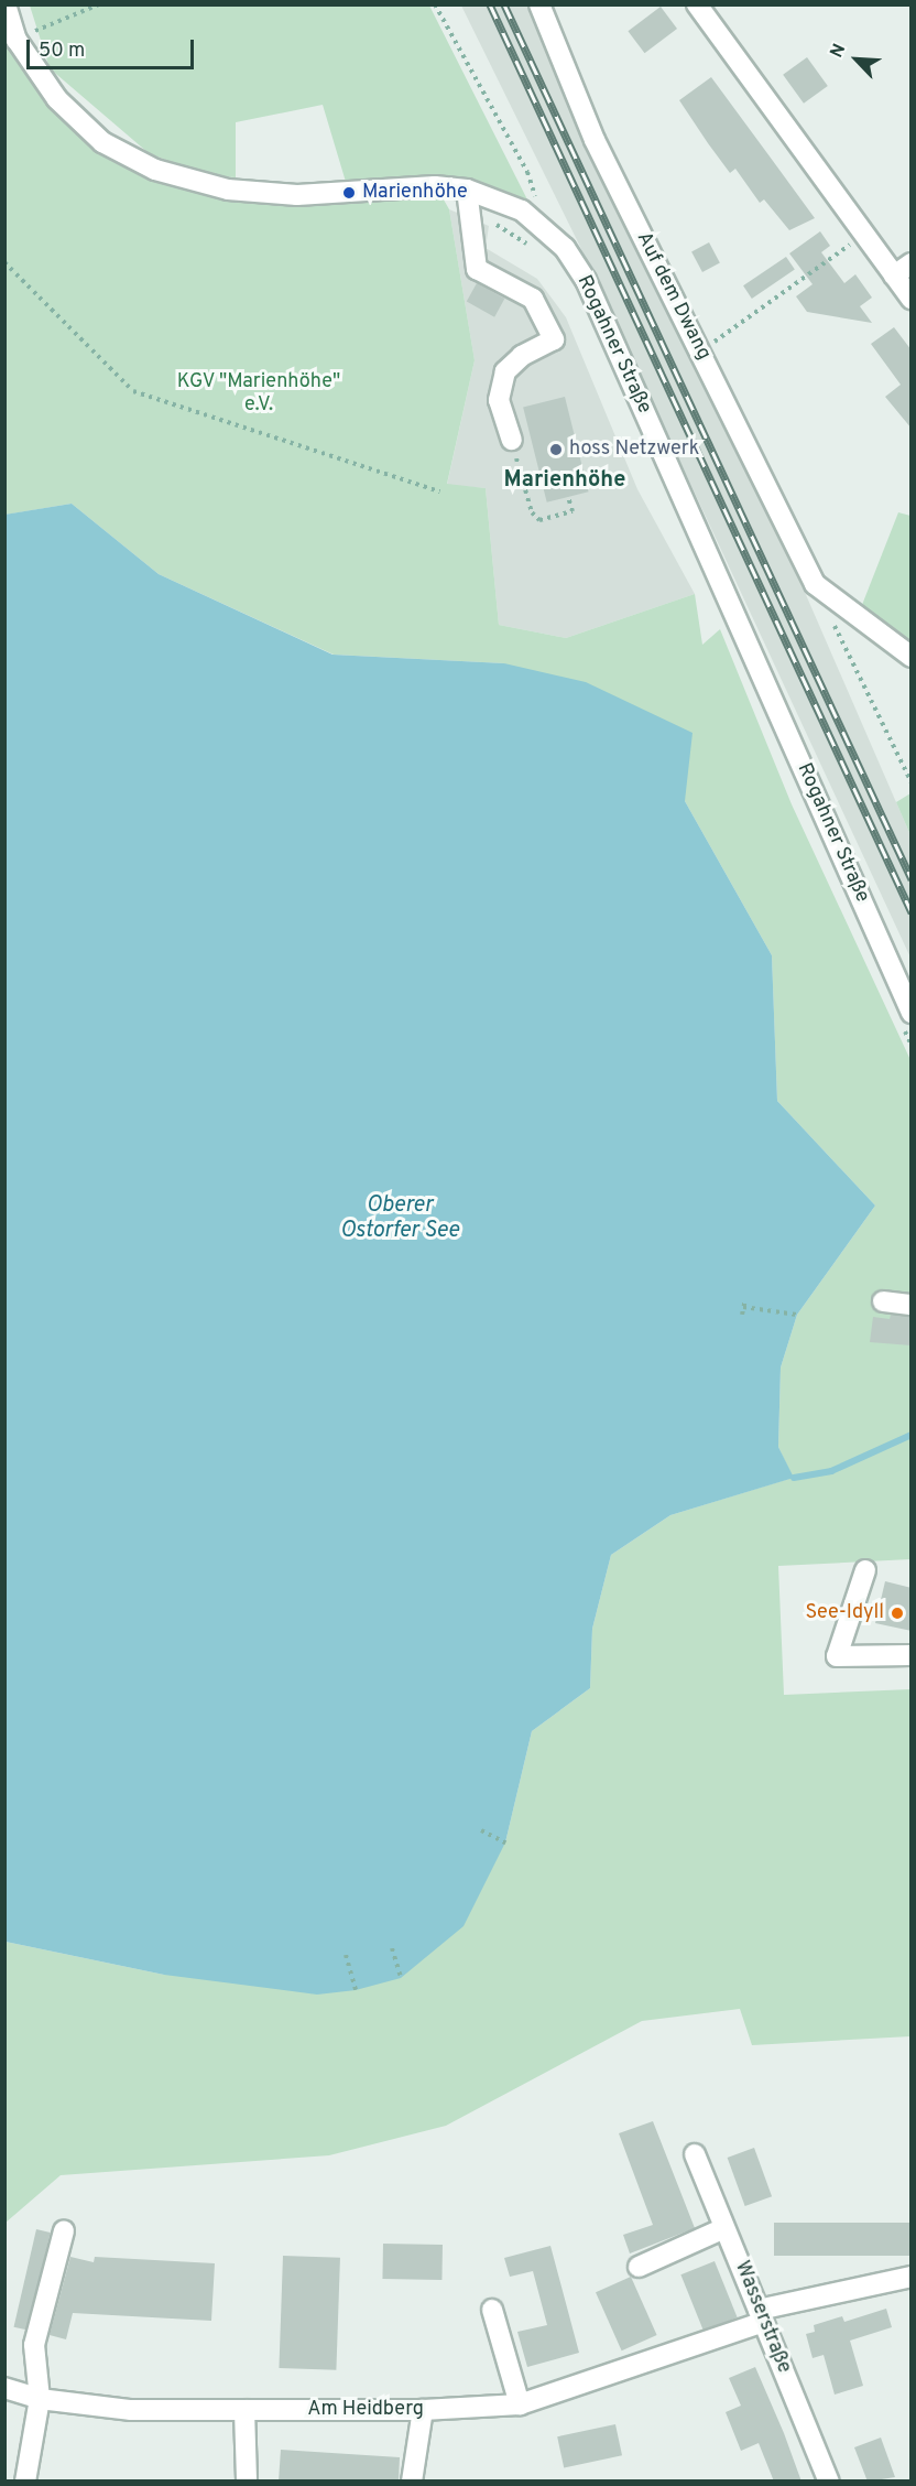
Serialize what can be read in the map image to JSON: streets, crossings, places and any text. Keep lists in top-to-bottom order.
{
  "streets": {
    "street": [
      "Auf dem Dwang",
      "Rogahner Straße",
      "Wasserstraße",
      "Am Heidberg"
    ]
  },
  "crossings": [
    ["Wasserstraße", "Am Heidberg"]
  ],
  "districts": ["Marienhöhe"],
  "water": ["Oberer Ostorfer See"],
  "parks": ["KGV \"Marienhöhe\" e.V."],
  "places": ["Marienhöhe", "hoss Netzwerk", "See-Idyll"],
  "scale_bar": "50 m",
  "north": "top left"
}
